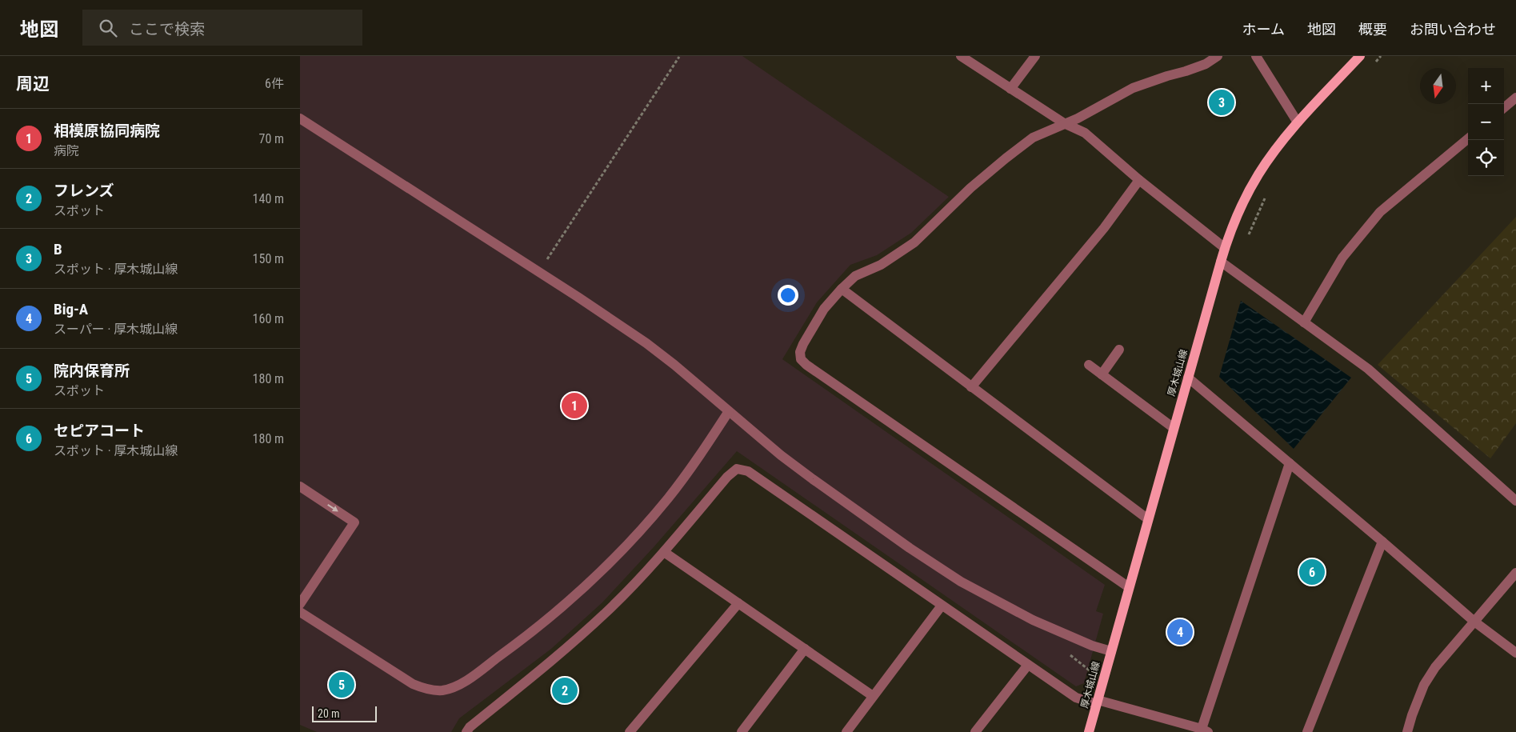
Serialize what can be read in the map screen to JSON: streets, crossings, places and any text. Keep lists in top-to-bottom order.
{
  "streets": {
    "main road": ["厚木城山線"]
  },
  "scale_bar": "20 m",
  "north": "bottom",
  "page": {
    "header": "地図",
    "search": "ここで検索",
    "nav": [
      "ホーム",
      "地図",
      "概要",
      "お問い合わせ"
    ],
    "heading": ["周辺", "6件"],
    "map_buttons": ["+", "−"],
    "pins": [
      "3",
      "1",
      "6",
      "4",
      "5",
      "2"
    ],
    "list": [
      {
        "mark": "1",
        "name": "相模原協同病院",
        "note": "病院",
        "value": "70 m"
      },
      {
        "mark": "2",
        "name": "フレンズ",
        "note": "スポット",
        "value": "140 m"
      },
      {
        "mark": "3",
        "name": "B",
        "note": "スポット · 厚木城山線",
        "value": "150 m"
      },
      {
        "mark": "4",
        "name": "Big-A",
        "note": "スーパー · 厚木城山線",
        "value": "160 m"
      },
      {
        "mark": "5",
        "name": "院内保育所",
        "note": "スポット",
        "value": "180 m"
      },
      {
        "mark": "6",
        "name": "セピアコート",
        "note": "スポット · 厚木城山線",
        "value": "180 m"
      }
    ],
    "scale": "20 m"
  }
}
